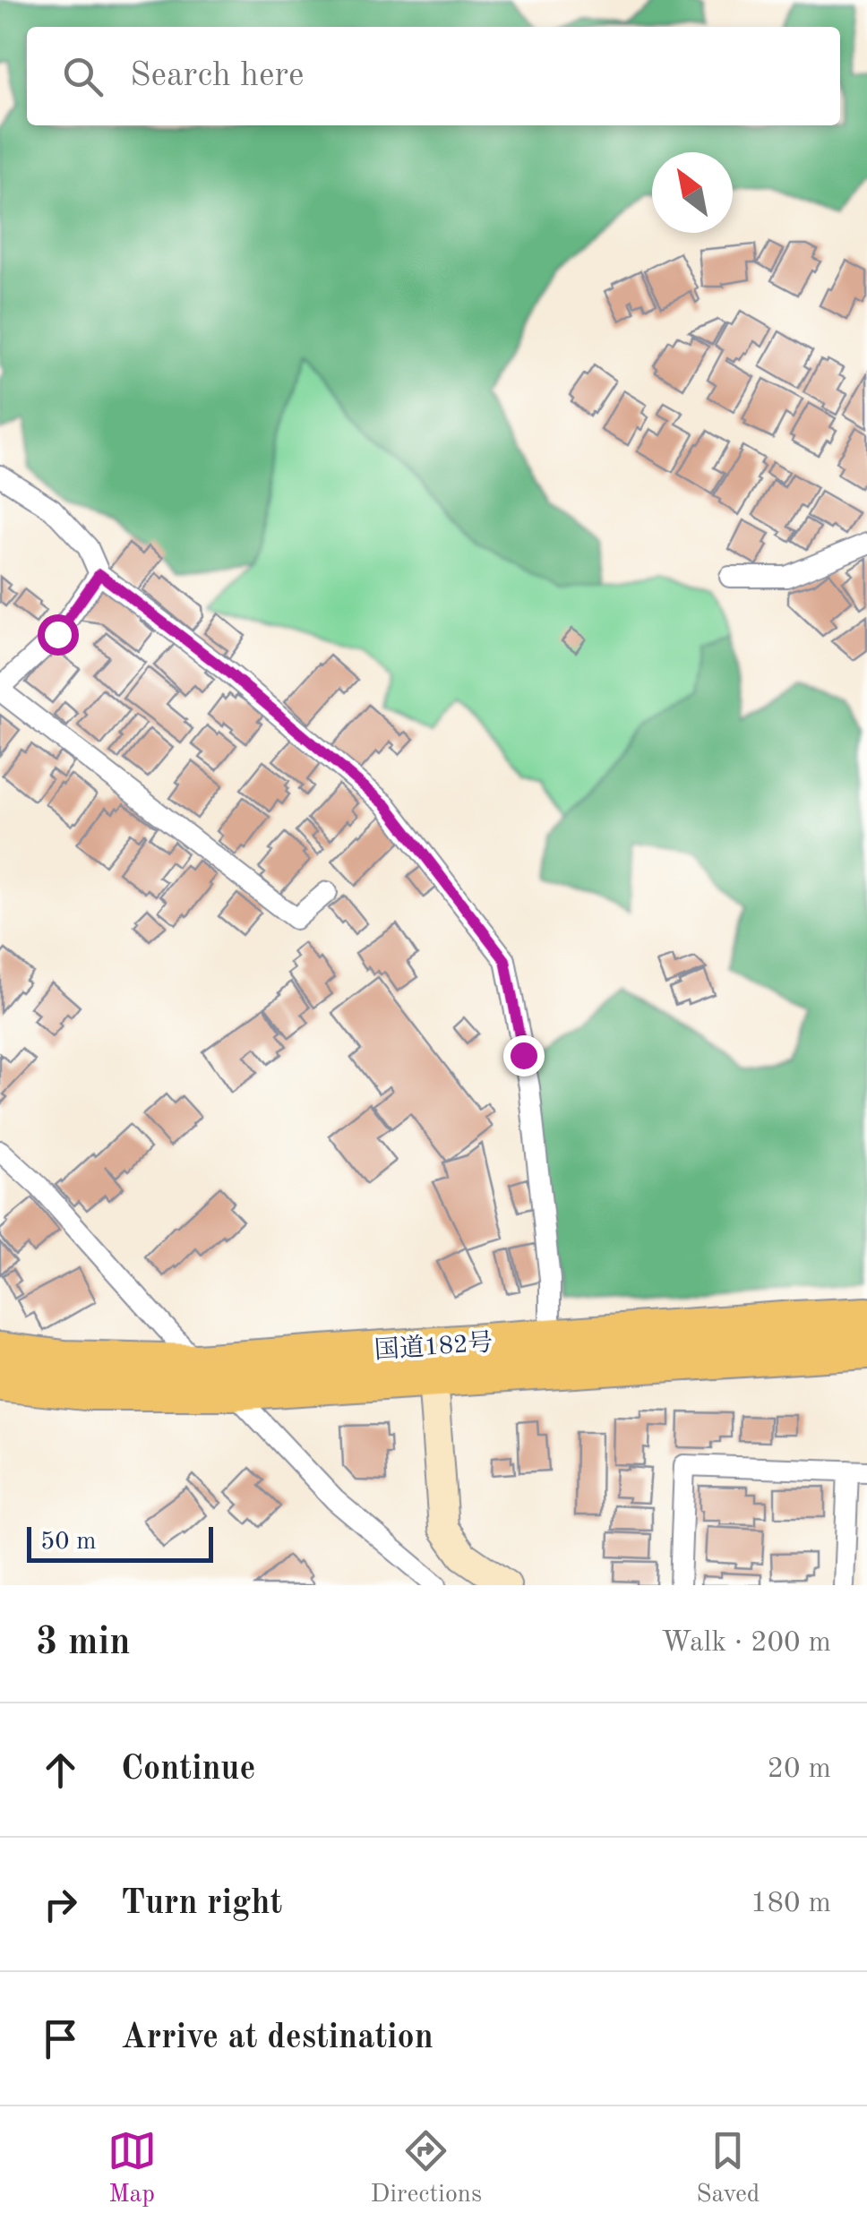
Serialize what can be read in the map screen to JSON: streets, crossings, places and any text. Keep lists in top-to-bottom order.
{
  "streets": {
    "highway": ["国道182号"]
  },
  "scale_bar": "50 m",
  "north": "top left",
  "page": {
    "search": "Search here",
    "scale": "50 m",
    "heading": ["3 min", "Walk · 200 m"],
    "list": [
      ["Continue", "20 m"],
      ["Turn right", "180 m"],
      "Arrive at destination"
    ],
    "nav": ["Map", "Directions", "Saved"]
  }
}
